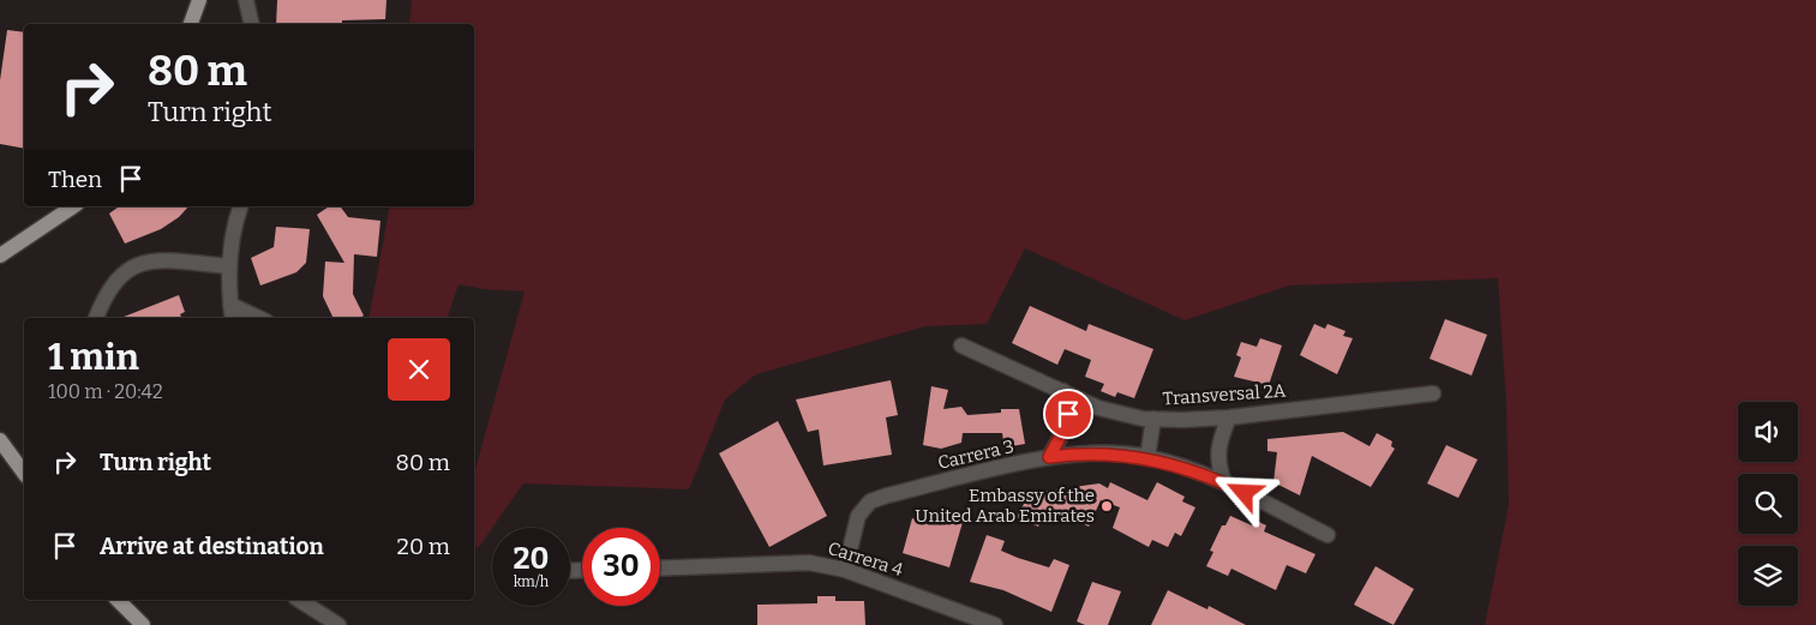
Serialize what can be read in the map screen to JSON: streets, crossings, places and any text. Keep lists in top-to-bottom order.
{
  "streets": {
    "street": ["Transversal 2A", "Carrera 3", "Carrera 4"]
  },
  "crossings": [
    ["Carrera 3", "Carrera 4"]
  ],
  "places": ["Embassy of the United Arab Emirates"],
  "page": {
    "turn": ["80 m", "Turn right"],
    "then": "Then",
    "heading": ["1 min", "100 m · 20:42"],
    "list": [
      {
        "name": "Turn right",
        "value": "80 m"
      },
      {
        "name": "Arrive at destination",
        "value": "20 m"
      }
    ],
    "speed": "20 km/h",
    "limit": "30"
  }
}
